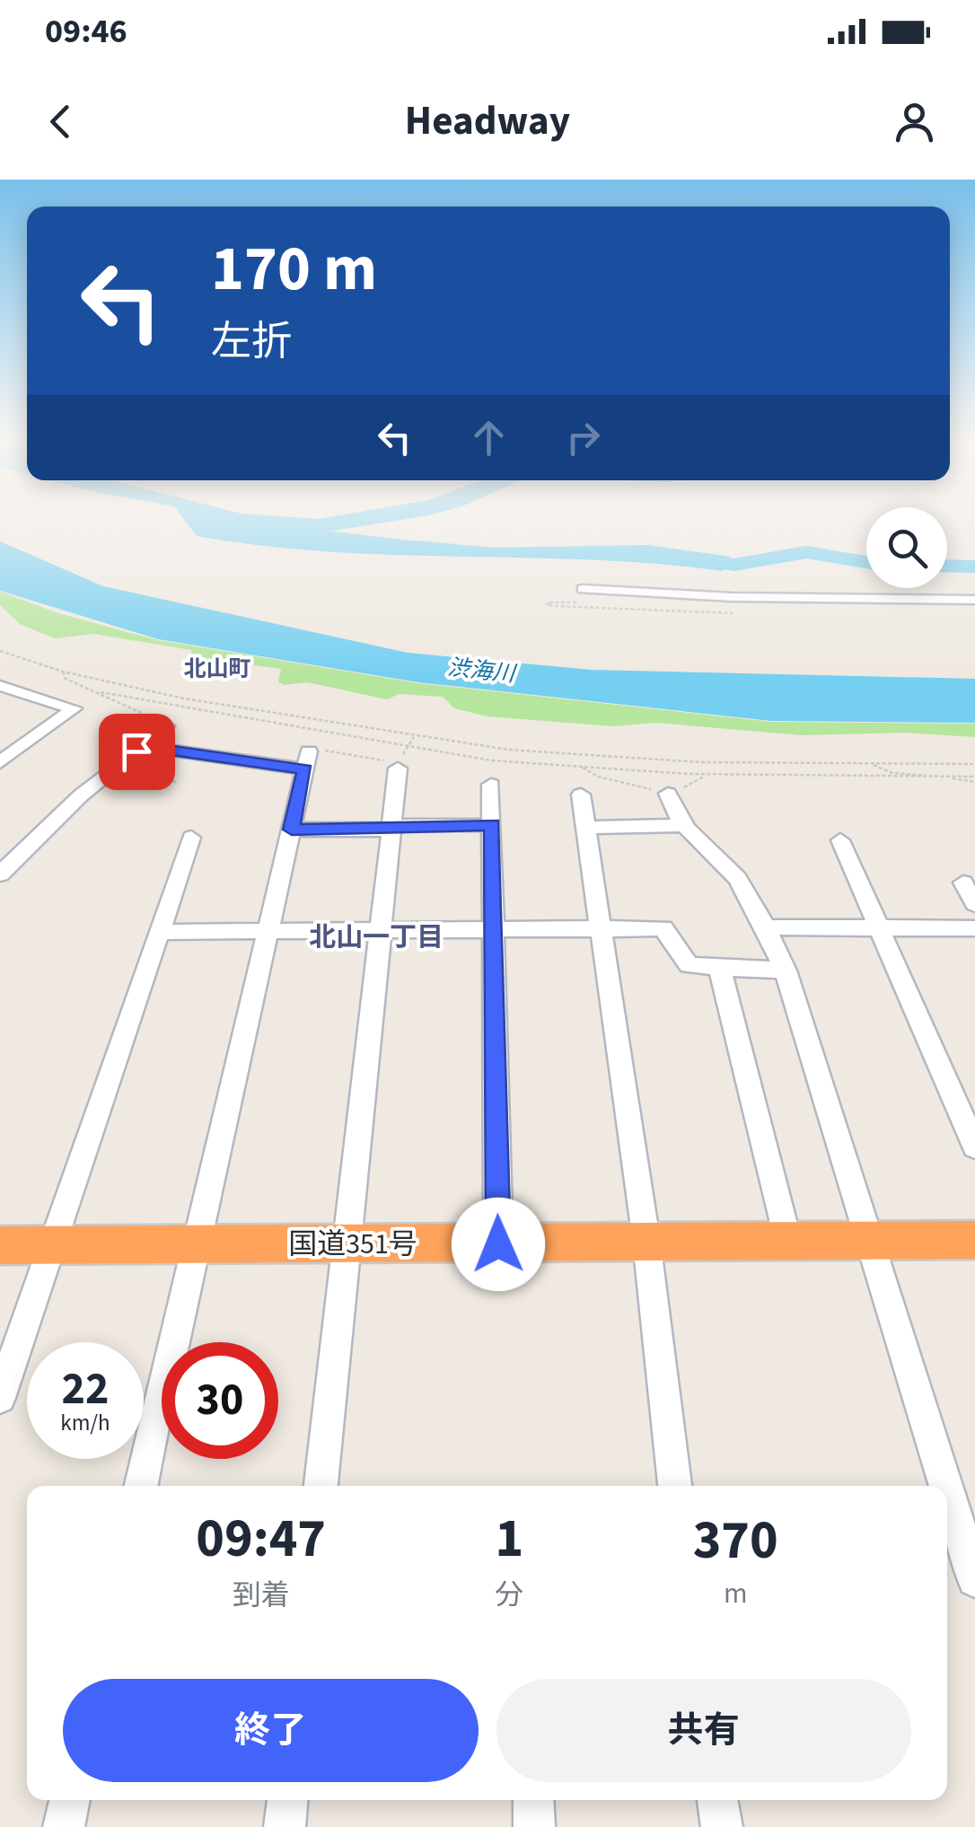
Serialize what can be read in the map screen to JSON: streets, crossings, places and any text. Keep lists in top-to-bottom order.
{
  "streets": {
    "highway": ["国道351号"]
  },
  "districts": ["北山町", "北山一丁目"],
  "water": ["渋海川"],
  "page": {
    "status": "09:46",
    "header": "Headway",
    "turn": ["170 m", "左折"],
    "speed": "22 km/h",
    "limit": "30",
    "eta": [
      "09:47",
      "到着",
      "1",
      "分",
      "370",
      "m"
    ],
    "buttons": ["終了", "共有"]
  }
}
